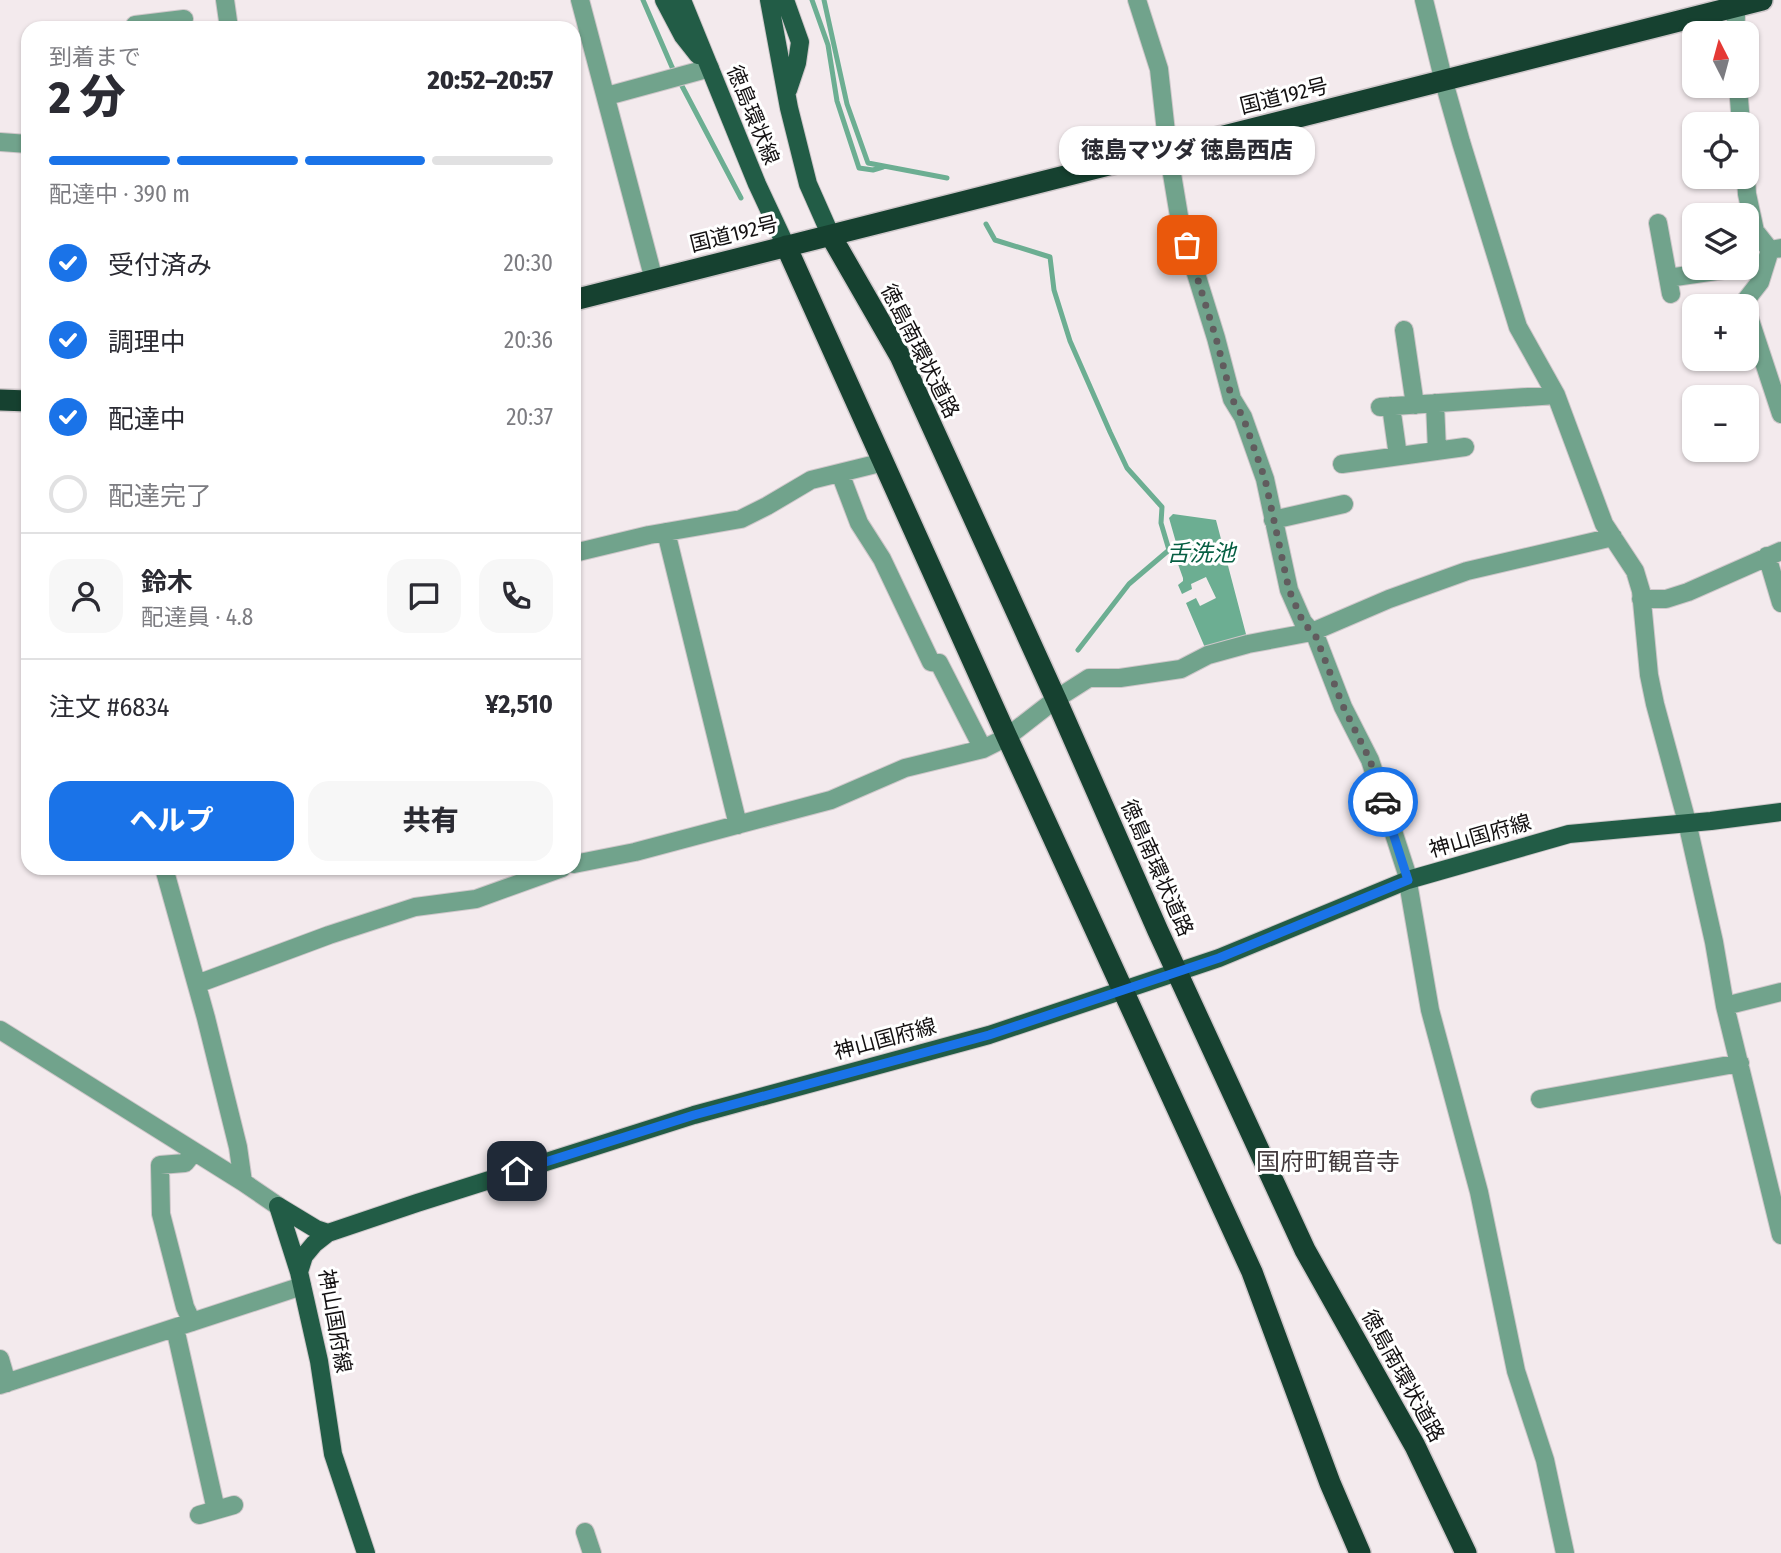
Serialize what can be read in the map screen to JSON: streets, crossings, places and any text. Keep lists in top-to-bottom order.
{
  "streets": {
    "highway": ["国道192号", "徳島南環状道路"],
    "main road": ["徳島環状線", "神山国府線"]
  },
  "crossings": [
    ["国道192号", "徳島環状線"],
    ["国道192号", "徳島南環状道路"],
    ["徳島環状線", "徳島南環状道路"],
    ["徳島南環状道路", "神山国府線"]
  ],
  "districts": ["国府町観音寺"],
  "water": ["舌洗池"],
  "places": ["徳島マツダ 徳島西店"],
  "north": "top",
  "page": {
    "map_buttons": ["+", "−"],
    "heading": ["2 分", "到着まで", "20:52–20:57"],
    "panel": [
      "鈴木",
      "配達員 · 4.8",
      "注文 #6834",
      "¥2,510"
    ],
    "bubble": "徳島マツダ 徳島西店",
    "bar": "配達中 · 390 m",
    "list": [
      ["受付済み", "20:30"],
      ["調理中", "20:36"],
      ["配達中", "20:37"],
      "配達完了"
    ],
    "buttons": ["ヘルプ", "共有"]
  }
}
